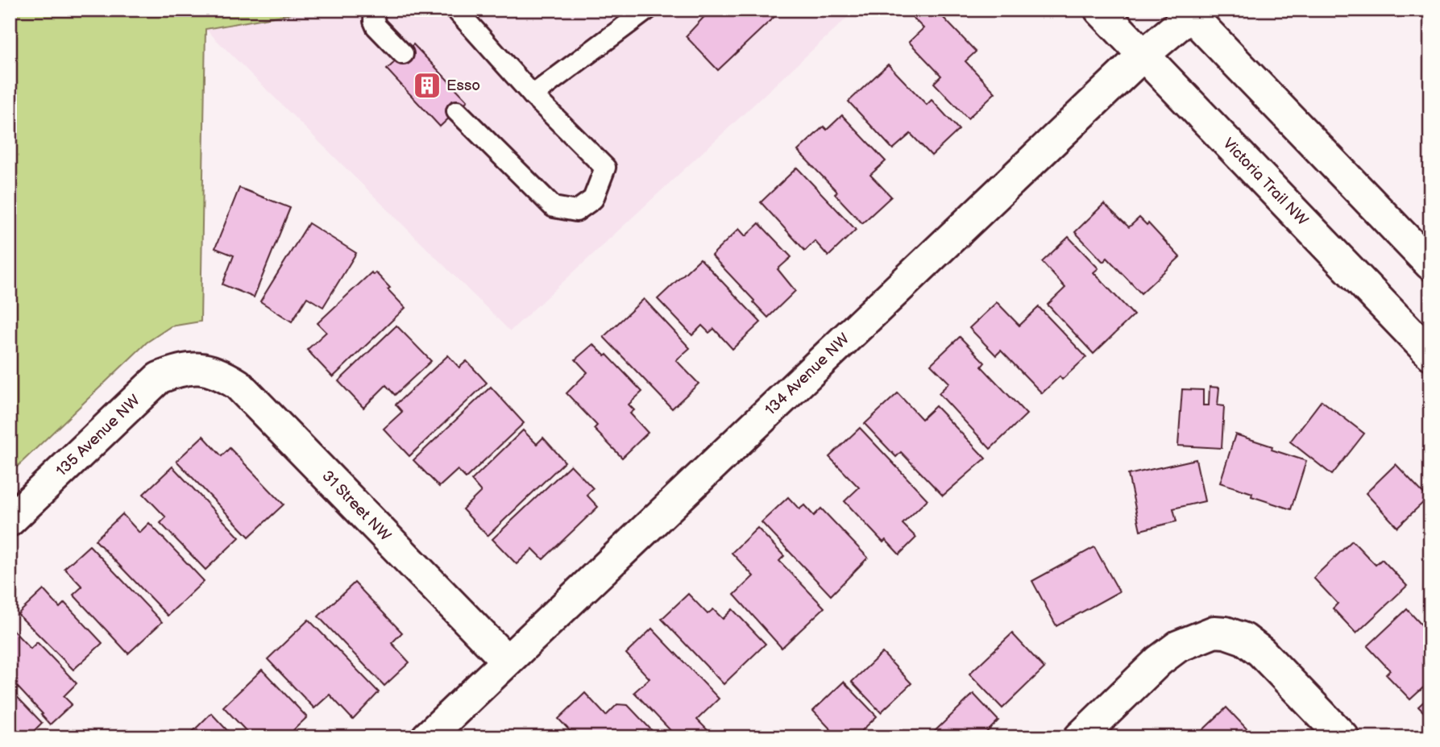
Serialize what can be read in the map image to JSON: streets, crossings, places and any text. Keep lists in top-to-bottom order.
{
  "streets": {
    "street": [
      "Victoria Trail NW",
      "134 Avenue NW",
      "135 Avenue NW",
      "31 Street NW"
    ]
  },
  "crossings": [
    ["Victoria Trail NW", "134 Avenue NW"],
    ["134 Avenue NW", "31 Street NW"],
    ["135 Avenue NW", "31 Street NW"]
  ],
  "places": {
    "building": ["Esso"]
  }
}
